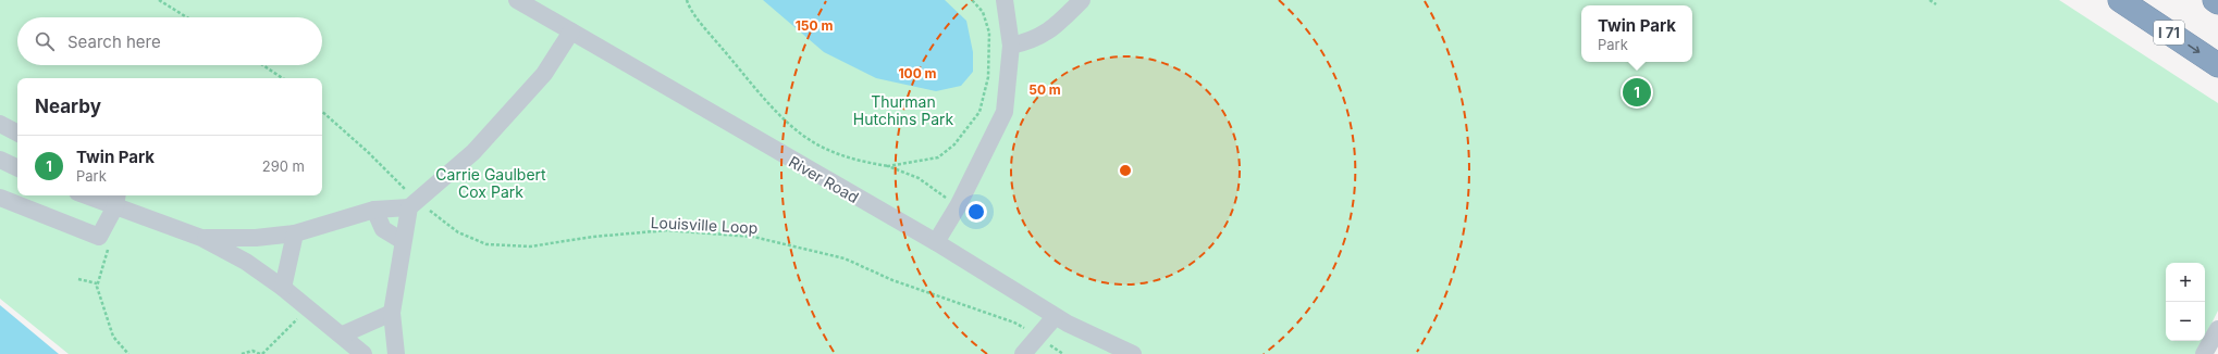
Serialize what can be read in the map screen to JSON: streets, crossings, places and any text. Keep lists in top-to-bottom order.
{
  "streets": {
    "highway": ["I 71"],
    "street": ["River Road"],
    "path": ["Louisville Loop"]
  },
  "parks": ["Thurman Hutchins Park", "Carrie Gaulbert Cox Park"],
  "page": {
    "popup": ["Twin Park", "Park"],
    "search": "Search here",
    "pins": "1",
    "heading": "Nearby",
    "list": [
      {
        "mark": "1",
        "name": "Twin Park",
        "note": "Park",
        "value": "290 m"
      }
    ],
    "map_buttons": ["+", "−"]
  },
  "rings": ["150 m", "100 m", "50 m"]
}
